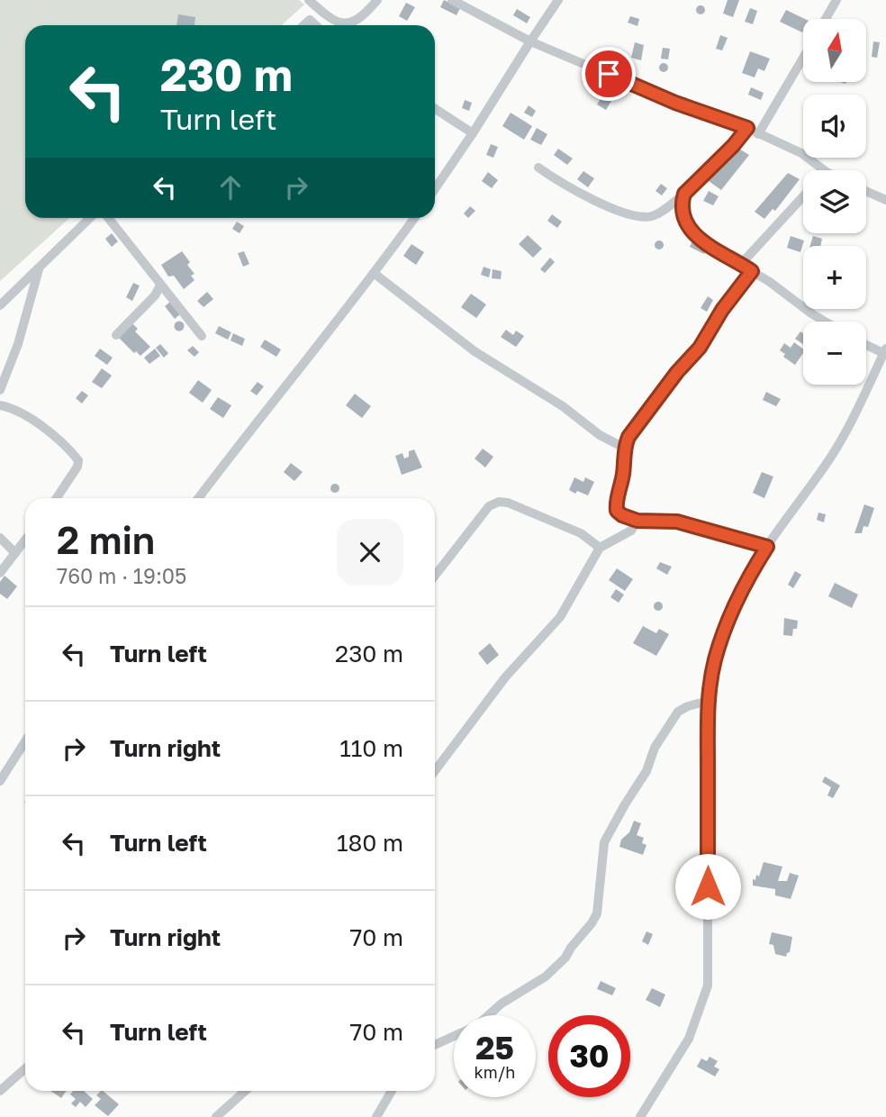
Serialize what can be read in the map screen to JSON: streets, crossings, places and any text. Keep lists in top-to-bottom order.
{
  "north": "top",
  "page": {
    "map_buttons": ["+", "−"],
    "turn": ["230 m", "Turn left"],
    "heading": ["2 min", "760 m · 19:05"],
    "list": [
      {
        "name": "Turn left",
        "value": "230 m"
      },
      {
        "name": "Turn right",
        "value": "110 m"
      },
      {
        "name": "Turn left",
        "value": "180 m"
      },
      {
        "name": "Turn right",
        "value": "70 m"
      },
      {
        "name": "Turn left",
        "value": "70 m"
      }
    ],
    "speed": "25 km/h",
    "limit": "30"
  }
}
